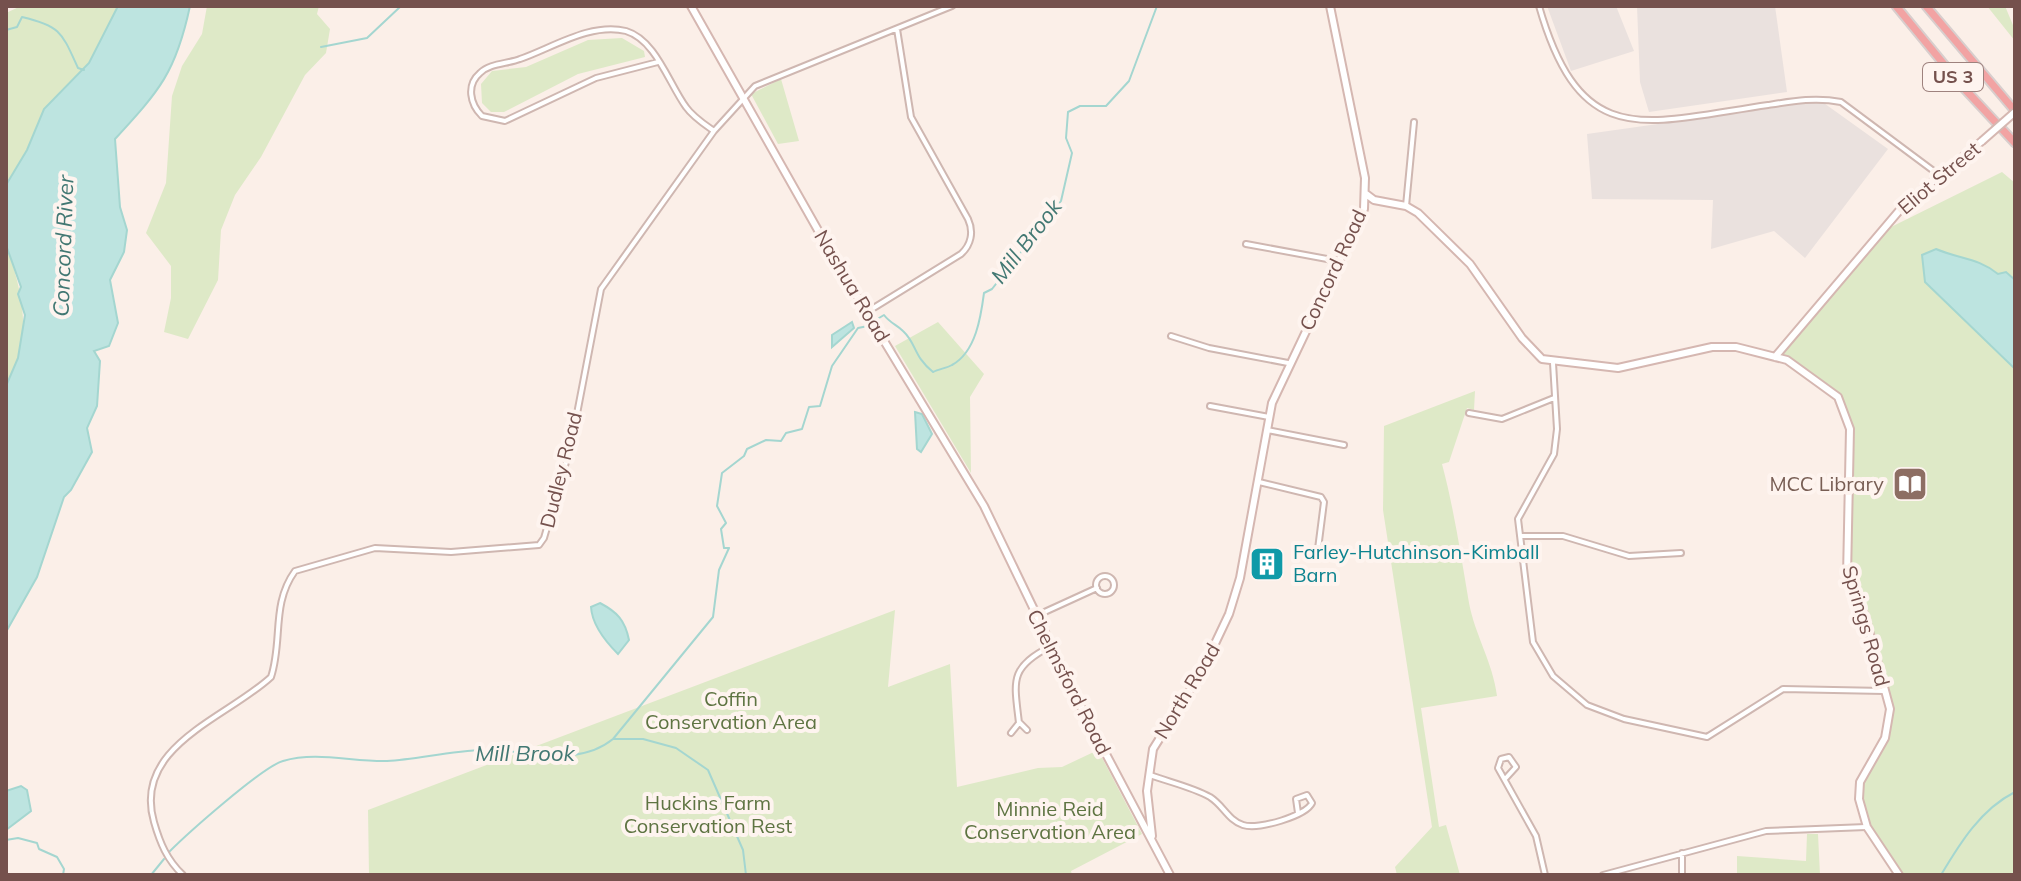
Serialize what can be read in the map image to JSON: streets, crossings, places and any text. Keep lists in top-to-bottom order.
{
  "streets": {
    "highway": ["US 3"],
    "main road": [
      "Eliot Street",
      "Concord Road",
      "Nashua Road",
      "Springs Road",
      "Chelmsford Road",
      "North Road"
    ],
    "street": ["Dudley Road"]
  },
  "crossings": [
    ["US 3", "Eliot Street"],
    ["Eliot Street", "Springs Road"],
    ["Concord Road", "North Road"],
    ["Nashua Road", "Dudley Road"],
    ["Nashua Road", "Chelmsford Road"]
  ],
  "water": ["Mill Brook", "Concord River"],
  "parks": ["Coffin Conservation Area", "Huckins Farm Conservation Rest", "Minnie Reid Conservation Area"],
  "places": {
    "library": ["MCC Library"],
    "building": ["Farley-Hutchinson-Kimball Barn"]
  }
}
